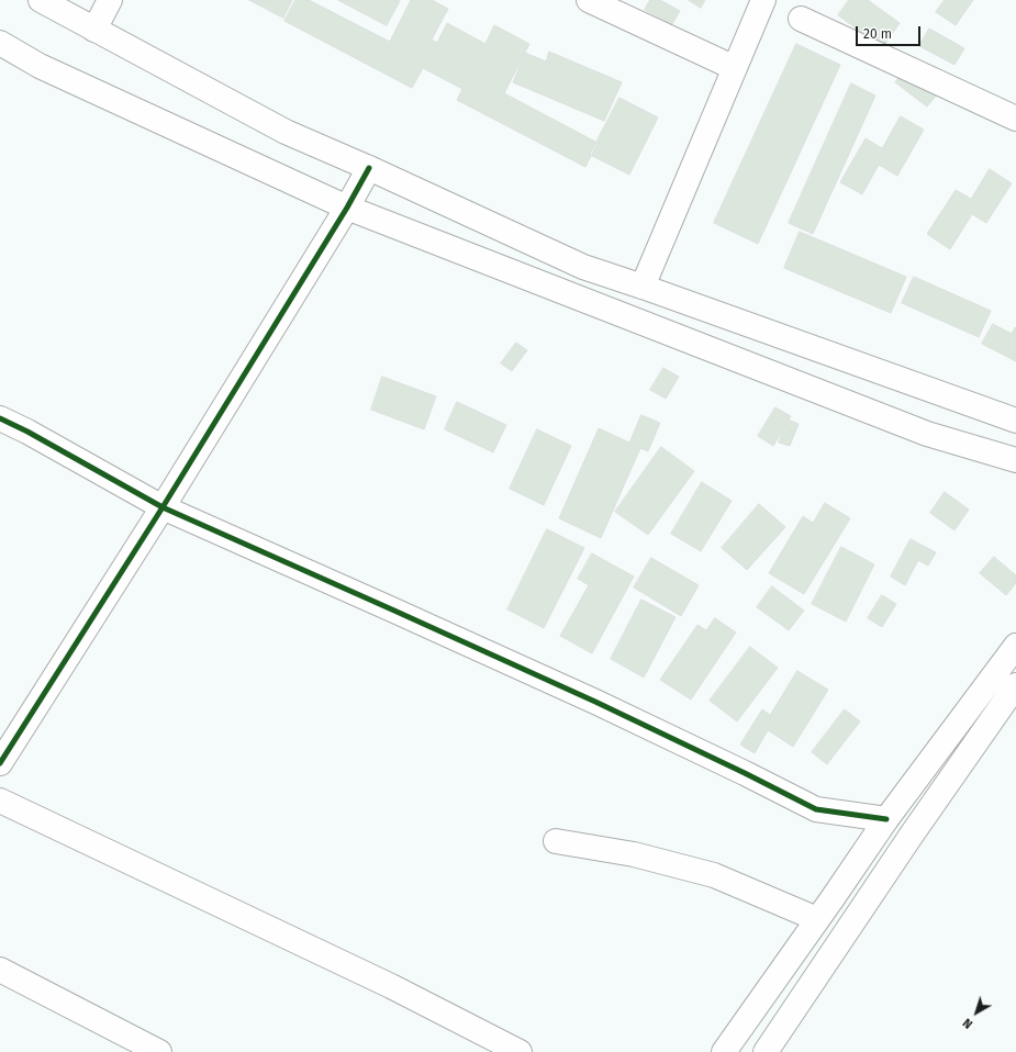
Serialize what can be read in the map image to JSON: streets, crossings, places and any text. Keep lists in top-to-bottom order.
{
  "scale_bar": "20 m",
  "north": "bottom left"
}
